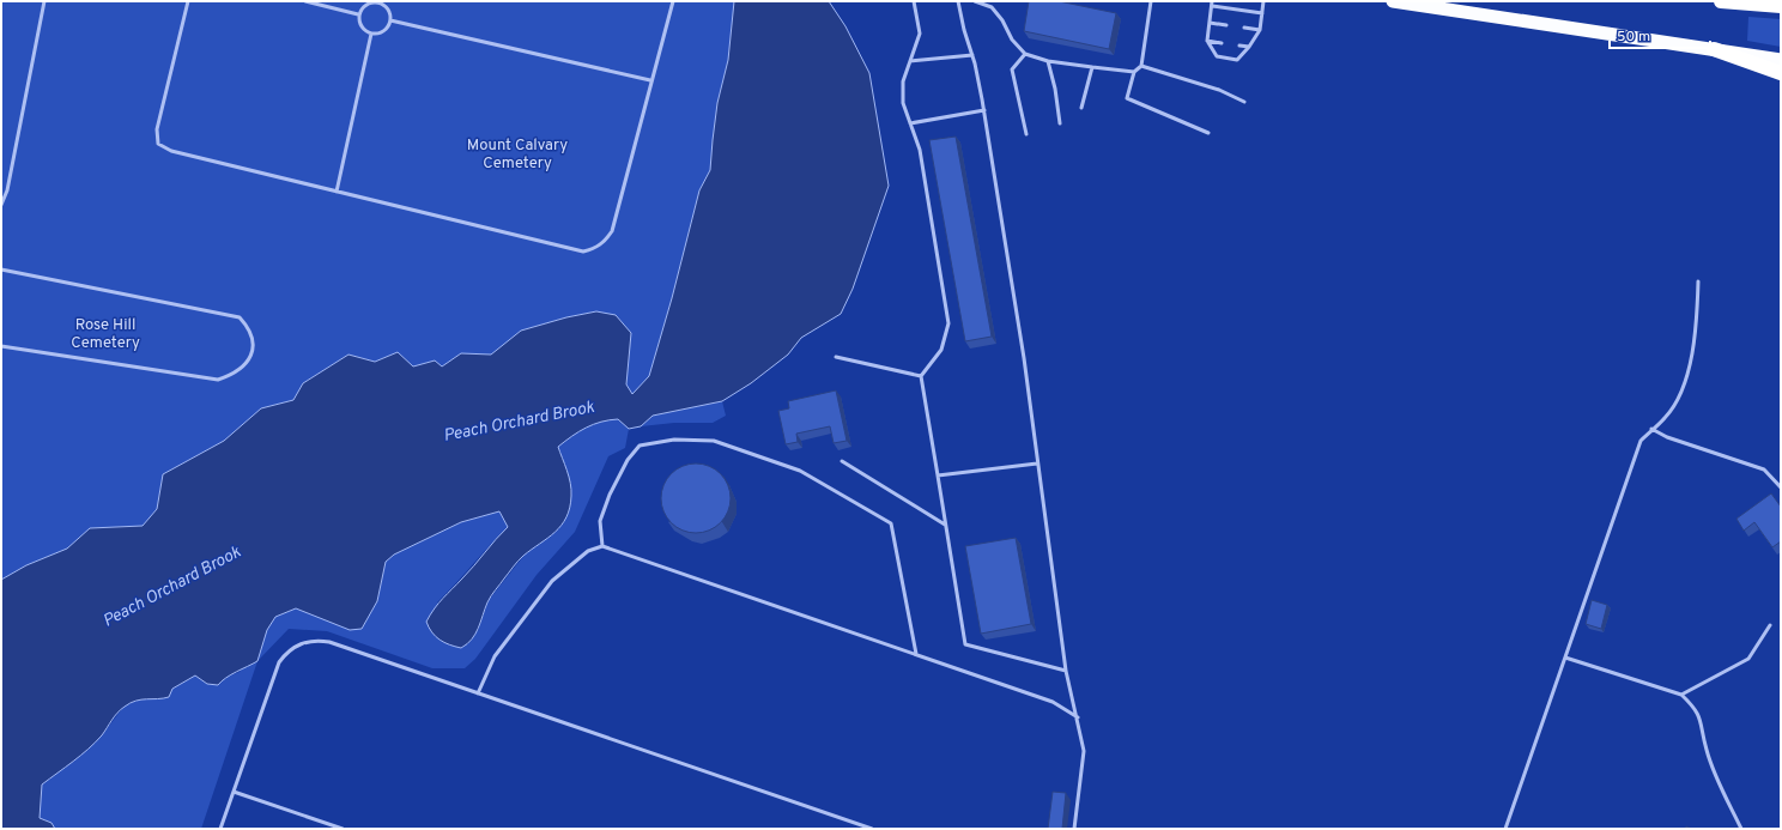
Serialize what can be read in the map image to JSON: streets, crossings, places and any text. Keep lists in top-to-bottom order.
{
  "water": ["Peach Orchard Brook"],
  "parks": ["Mount Calvary Cemetery", "Rose Hill Cemetery"],
  "scale_bar": "50 m"
}
